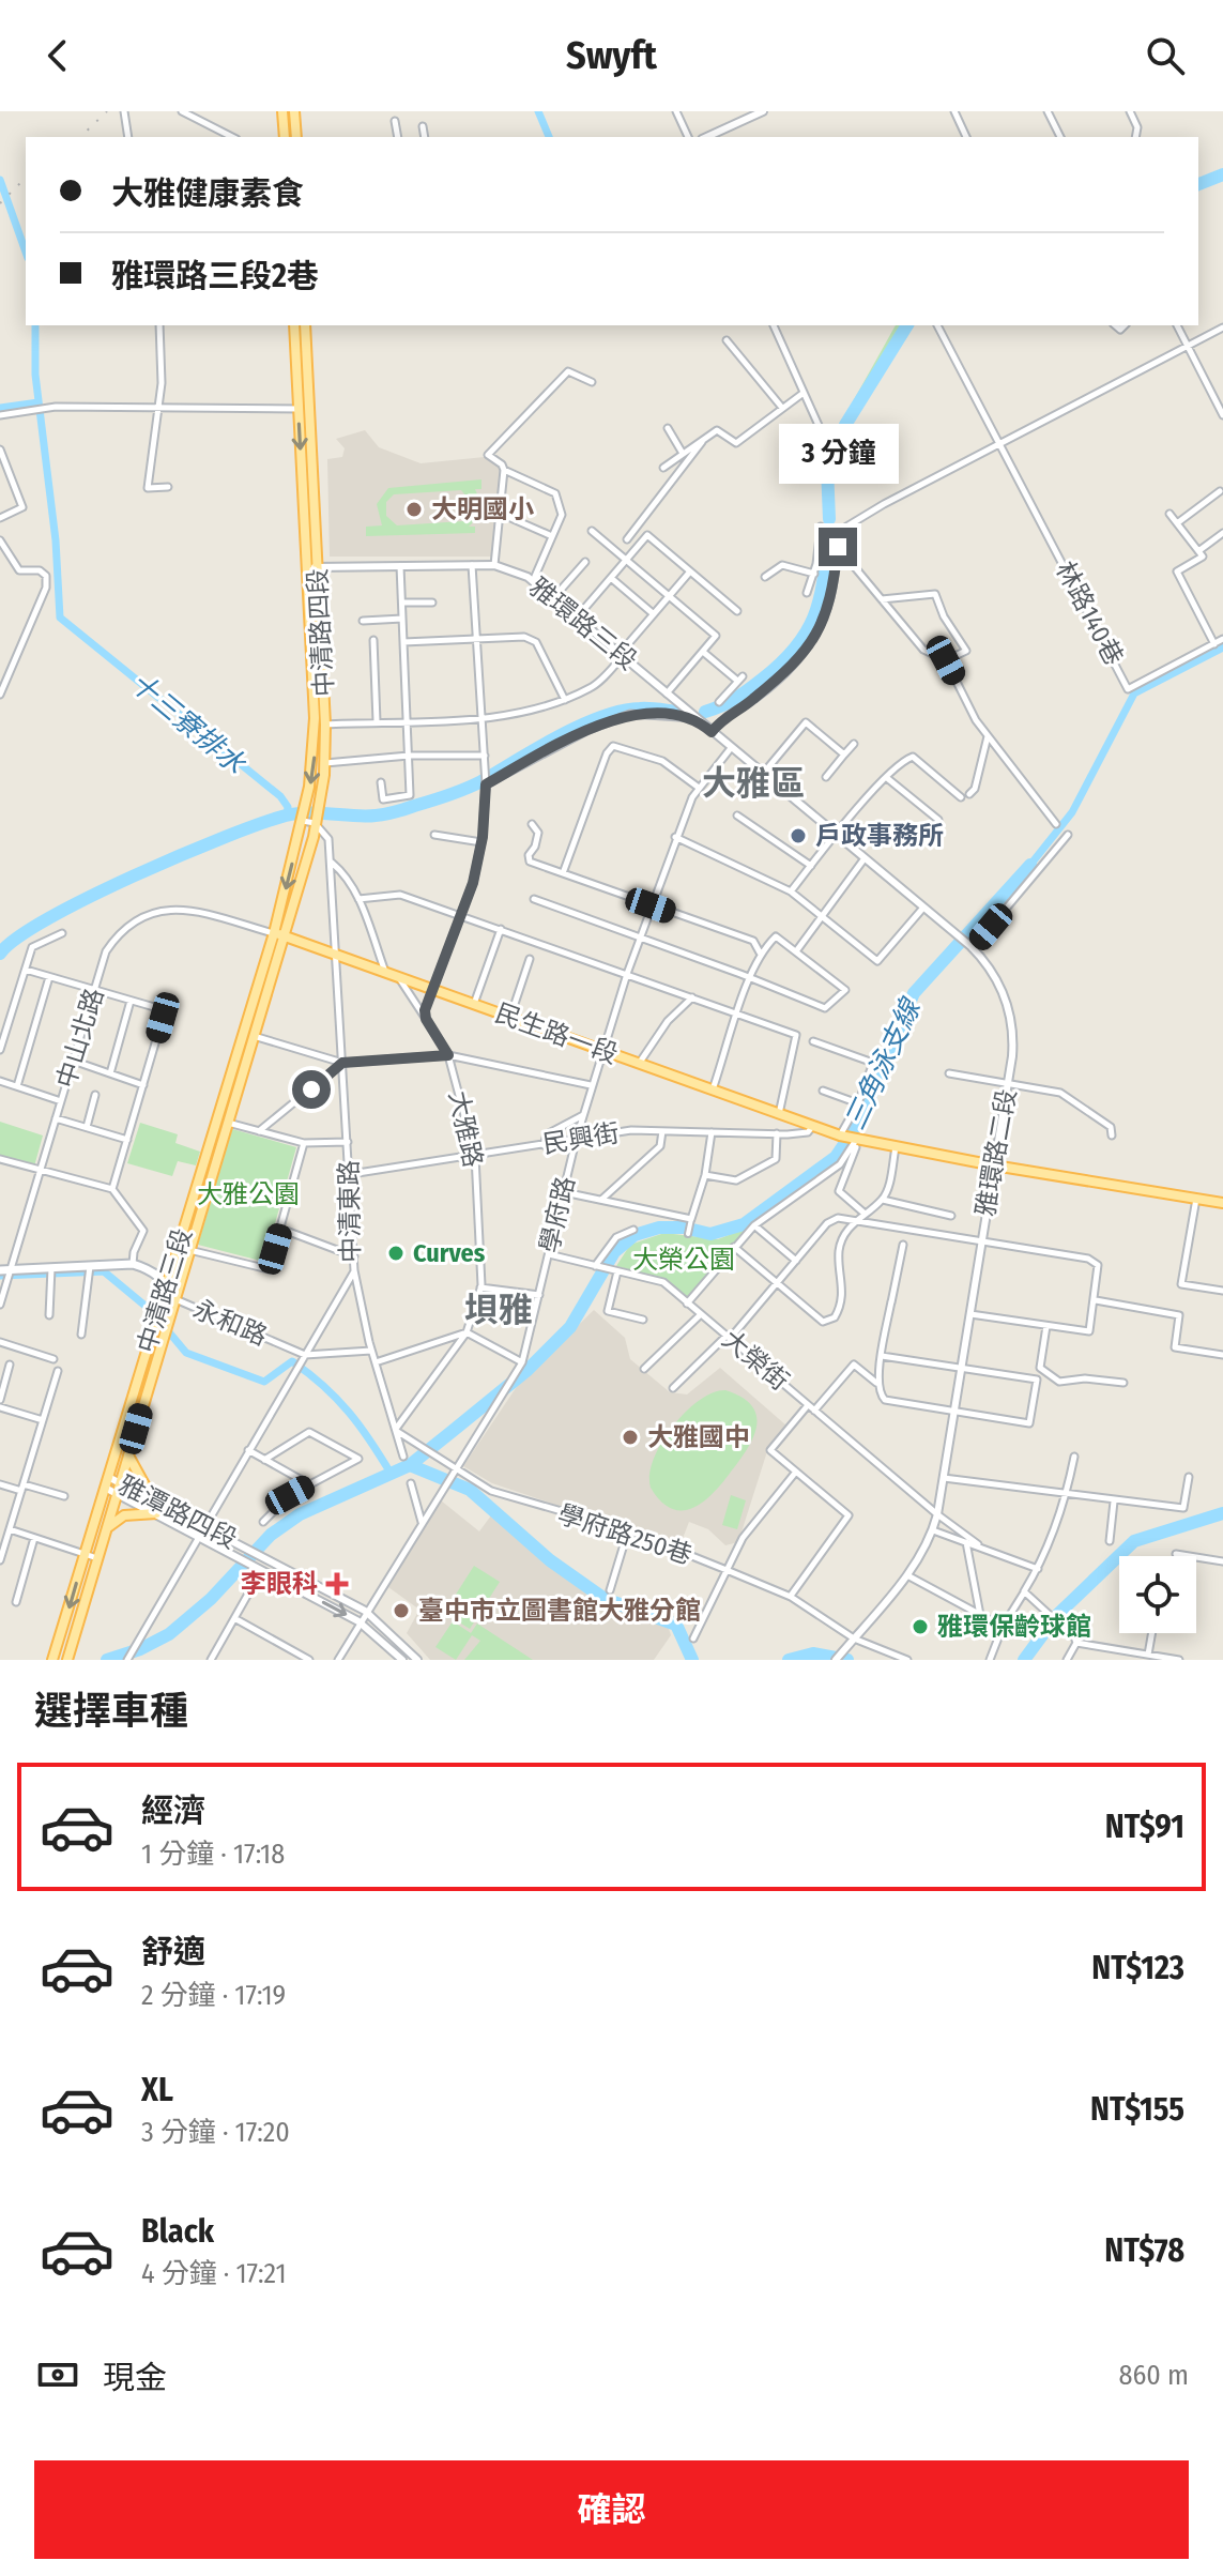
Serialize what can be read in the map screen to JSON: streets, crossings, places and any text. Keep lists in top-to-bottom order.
{
  "streets": {
    "main road": [
      "中清路四段",
      "民生路一段",
      "中清路三段",
      "永和路"
    ],
    "street": [
      "林路140巷",
      "雅環路三段",
      "中山北路",
      "大雅路",
      "民興街",
      "雅環路二段",
      "中清東路",
      "學府路",
      "大榮街",
      "雅潭路四段",
      "學府路250巷"
    ]
  },
  "crossings": [
    ["雅環路三段", "中清路四段"],
    ["雅環路三段", "雅環路二段"],
    ["雅環路三段", "學府路"],
    ["中清路四段", "民生路一段"],
    ["中清路四段", "中山北路"],
    ["中清路四段", "中清東路"],
    ["中清路四段", "中清路三段"],
    ["民生路一段", "中山北路"],
    ["民生路一段", "大雅路"],
    ["民生路一段", "民興街"],
    ["民生路一段", "中清東路"],
    ["民生路一段", "學府路"],
    ["民生路一段", "中清路三段"],
    ["中山北路", "中清路三段"],
    ["大雅路", "民興街"],
    ["大雅路", "學府路250巷"],
    ["民興街", "中清東路"],
    ["民興街", "學府路"],
    ["雅環路二段", "學府路"],
    ["雅環路二段", "大榮街"],
    ["雅環路二段", "學府路250巷"],
    ["中清東路", "永和路"],
    ["中清東路", "雅潭路四段"],
    ["學府路", "大榮街"],
    ["學府路", "雅潭路四段"],
    ["學府路", "學府路250巷"],
    ["中清路三段", "永和路"],
    ["中清路三段", "雅潭路四段"]
  ],
  "districts": ["大雅區", "垻雅"],
  "water": ["十三寮排水", "三角泳支線"],
  "parks": ["大雅公園", "大榮公園"],
  "places": {
    "other": [
      "大明國小",
      "戶政事務所",
      "Curves",
      "大雅國中",
      "臺中市立圖書館大雅分館",
      "雅環保齡球館"
    ],
    "health": ["李眼科"]
  },
  "page": {
    "header": "Swyft",
    "banner": ["大雅健康素食", "雅環路三段2巷"],
    "bubble": "3 分鐘",
    "heading": "選擇車種",
    "list": [
      {
        "name": "經濟",
        "note": "1 分鐘 · 17:18",
        "value": "NT$91"
      },
      {
        "name": "舒適",
        "note": "2 分鐘 · 17:19",
        "value": "NT$123"
      },
      {
        "name": "XL",
        "note": "3 分鐘 · 17:20",
        "value": "NT$155"
      },
      {
        "name": "Black",
        "note": "4 分鐘 · 17:21",
        "value": "NT$78"
      }
    ],
    "pay": ["現金", "860 m"],
    "buttons": "確認"
  }
}
